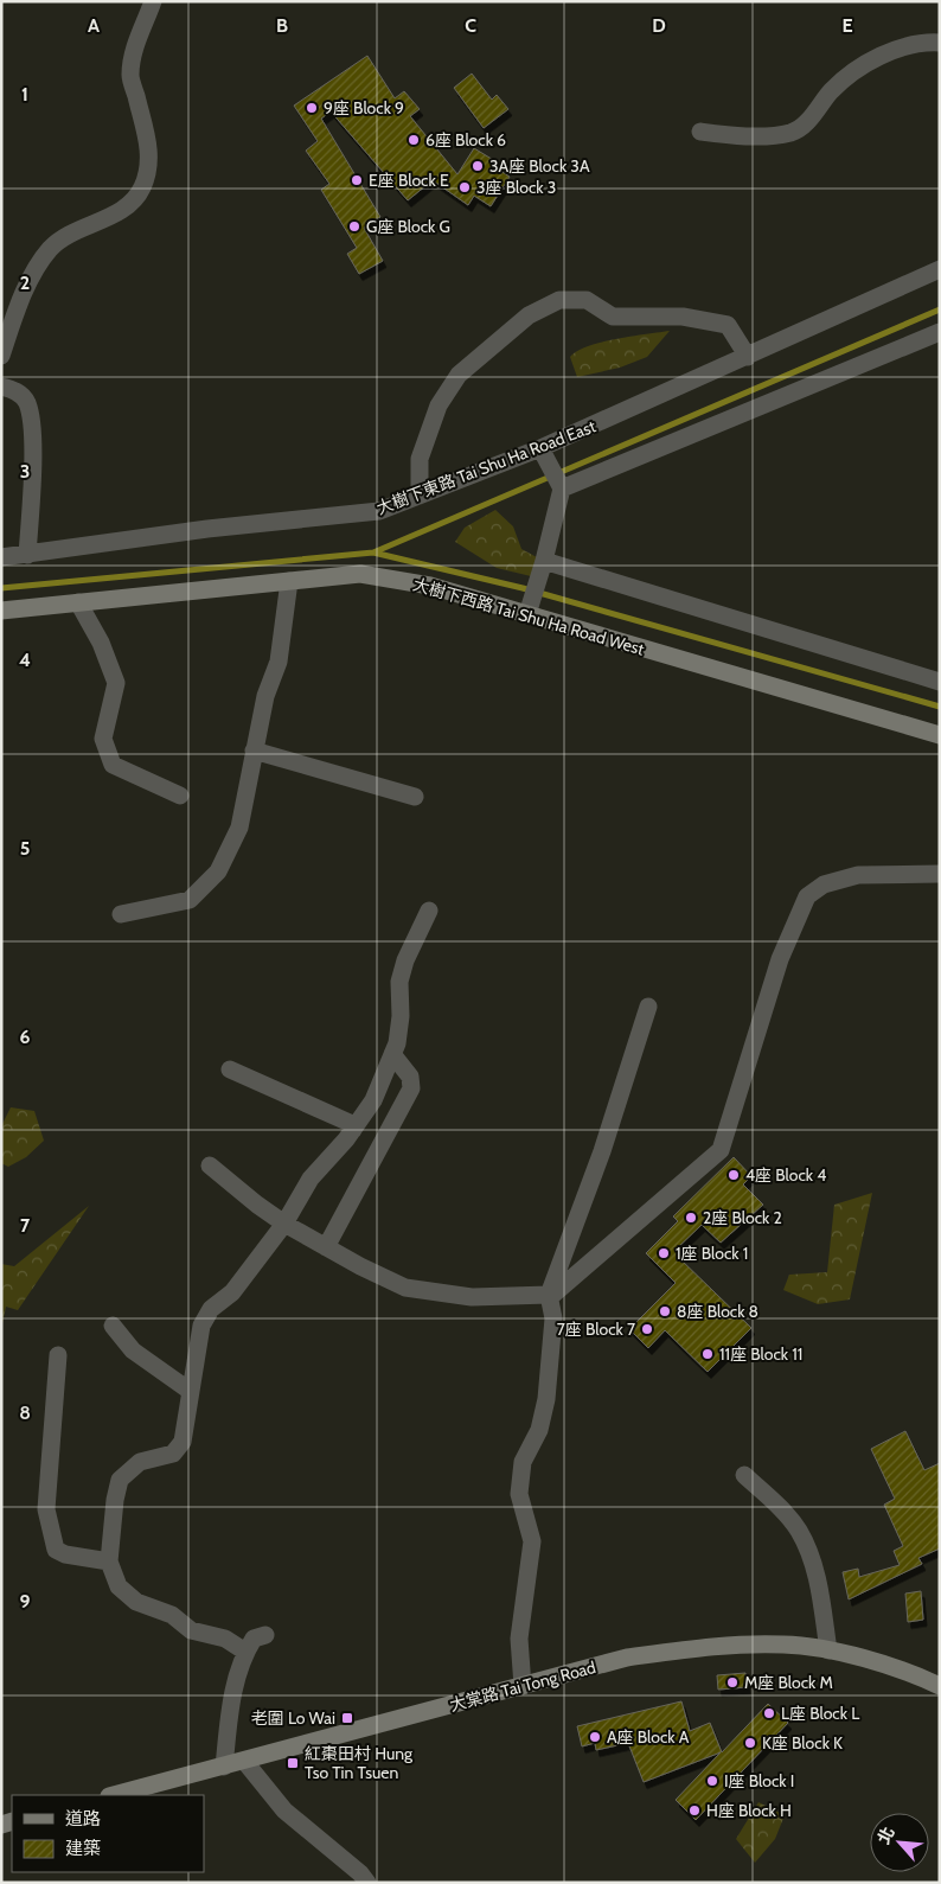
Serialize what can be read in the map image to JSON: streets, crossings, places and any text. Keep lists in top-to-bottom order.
{
  "streets": {
    "street": ["大樹下東路 Tai Shu Ha Road East", "大樹下西路 Tai Shu Ha Road West", "大棠路 Tai Tong Road"]
  },
  "places": {
    "other": [
      "9座 Block 9",
      "6座 Block 6",
      "3A座 Block 3A",
      "E座 Block E",
      "3座 Block 3",
      "G座 Block G",
      "4座 Block 4",
      "2座 Block 2",
      "1座 Block 1",
      "8座 Block 8",
      "7座 Block 7",
      "11座 Block 11",
      "M座 Block M",
      "L座 Block L",
      "A座 Block A",
      "K座 Block K",
      "I座 Block I",
      "H座 Block H"
    ],
    "transit": ["老圍 Lo Wai", "紅棗田村 Hung Tso Tin Tsuen"]
  },
  "legend": ["道路", "建築"],
  "north": "top left",
  "grid": {
    "columns": [
      "A",
      "B",
      "C",
      "D",
      "E"
    ],
    "rows": [
      "1",
      "2",
      "3",
      "4",
      "5",
      "6",
      "7",
      "8",
      "9"
    ]
  }
}
